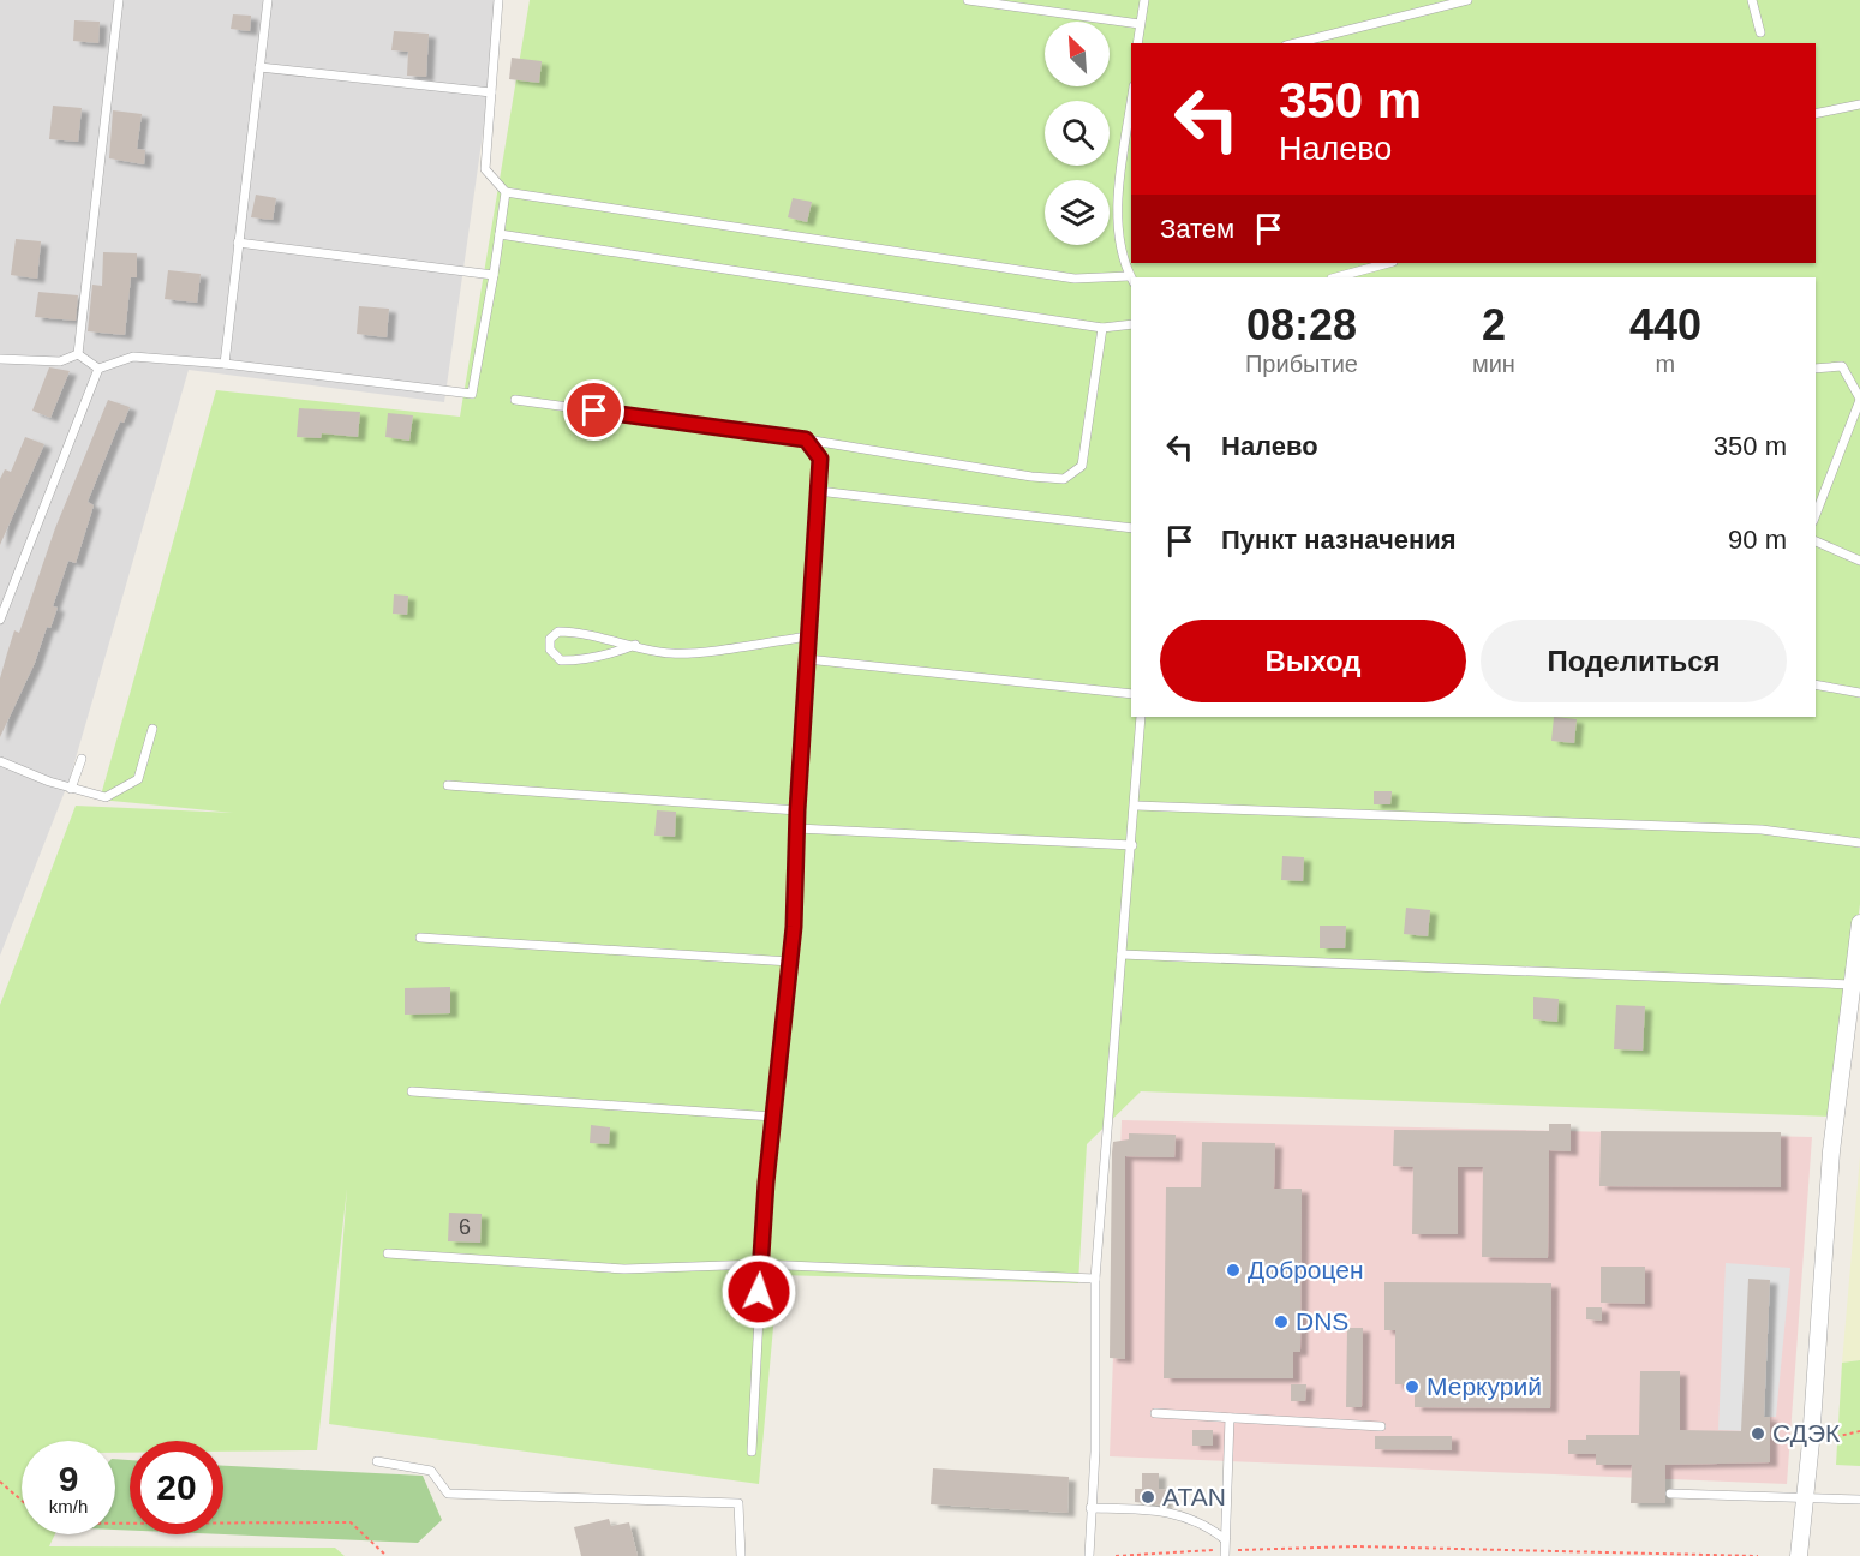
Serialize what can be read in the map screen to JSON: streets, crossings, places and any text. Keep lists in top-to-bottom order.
{
  "places": [
    "Доброцен",
    "DNS",
    "Меркурий",
    "СДЭК",
    "ATAN"
  ],
  "house_numbers": ["6"],
  "north": "top left",
  "page": {
    "turn": ["350 m", "Налево"],
    "then": "Затем",
    "eta": [
      "08:28",
      "Прибытие",
      "2",
      "мин",
      "440",
      "m"
    ],
    "list": [
      {
        "name": "Налево",
        "value": "350 m"
      },
      {
        "name": "Пункт назначения",
        "value": "90 m"
      }
    ],
    "buttons": ["Выход", "Поделиться"],
    "speed": "9 km/h",
    "limit": "20"
  }
}
